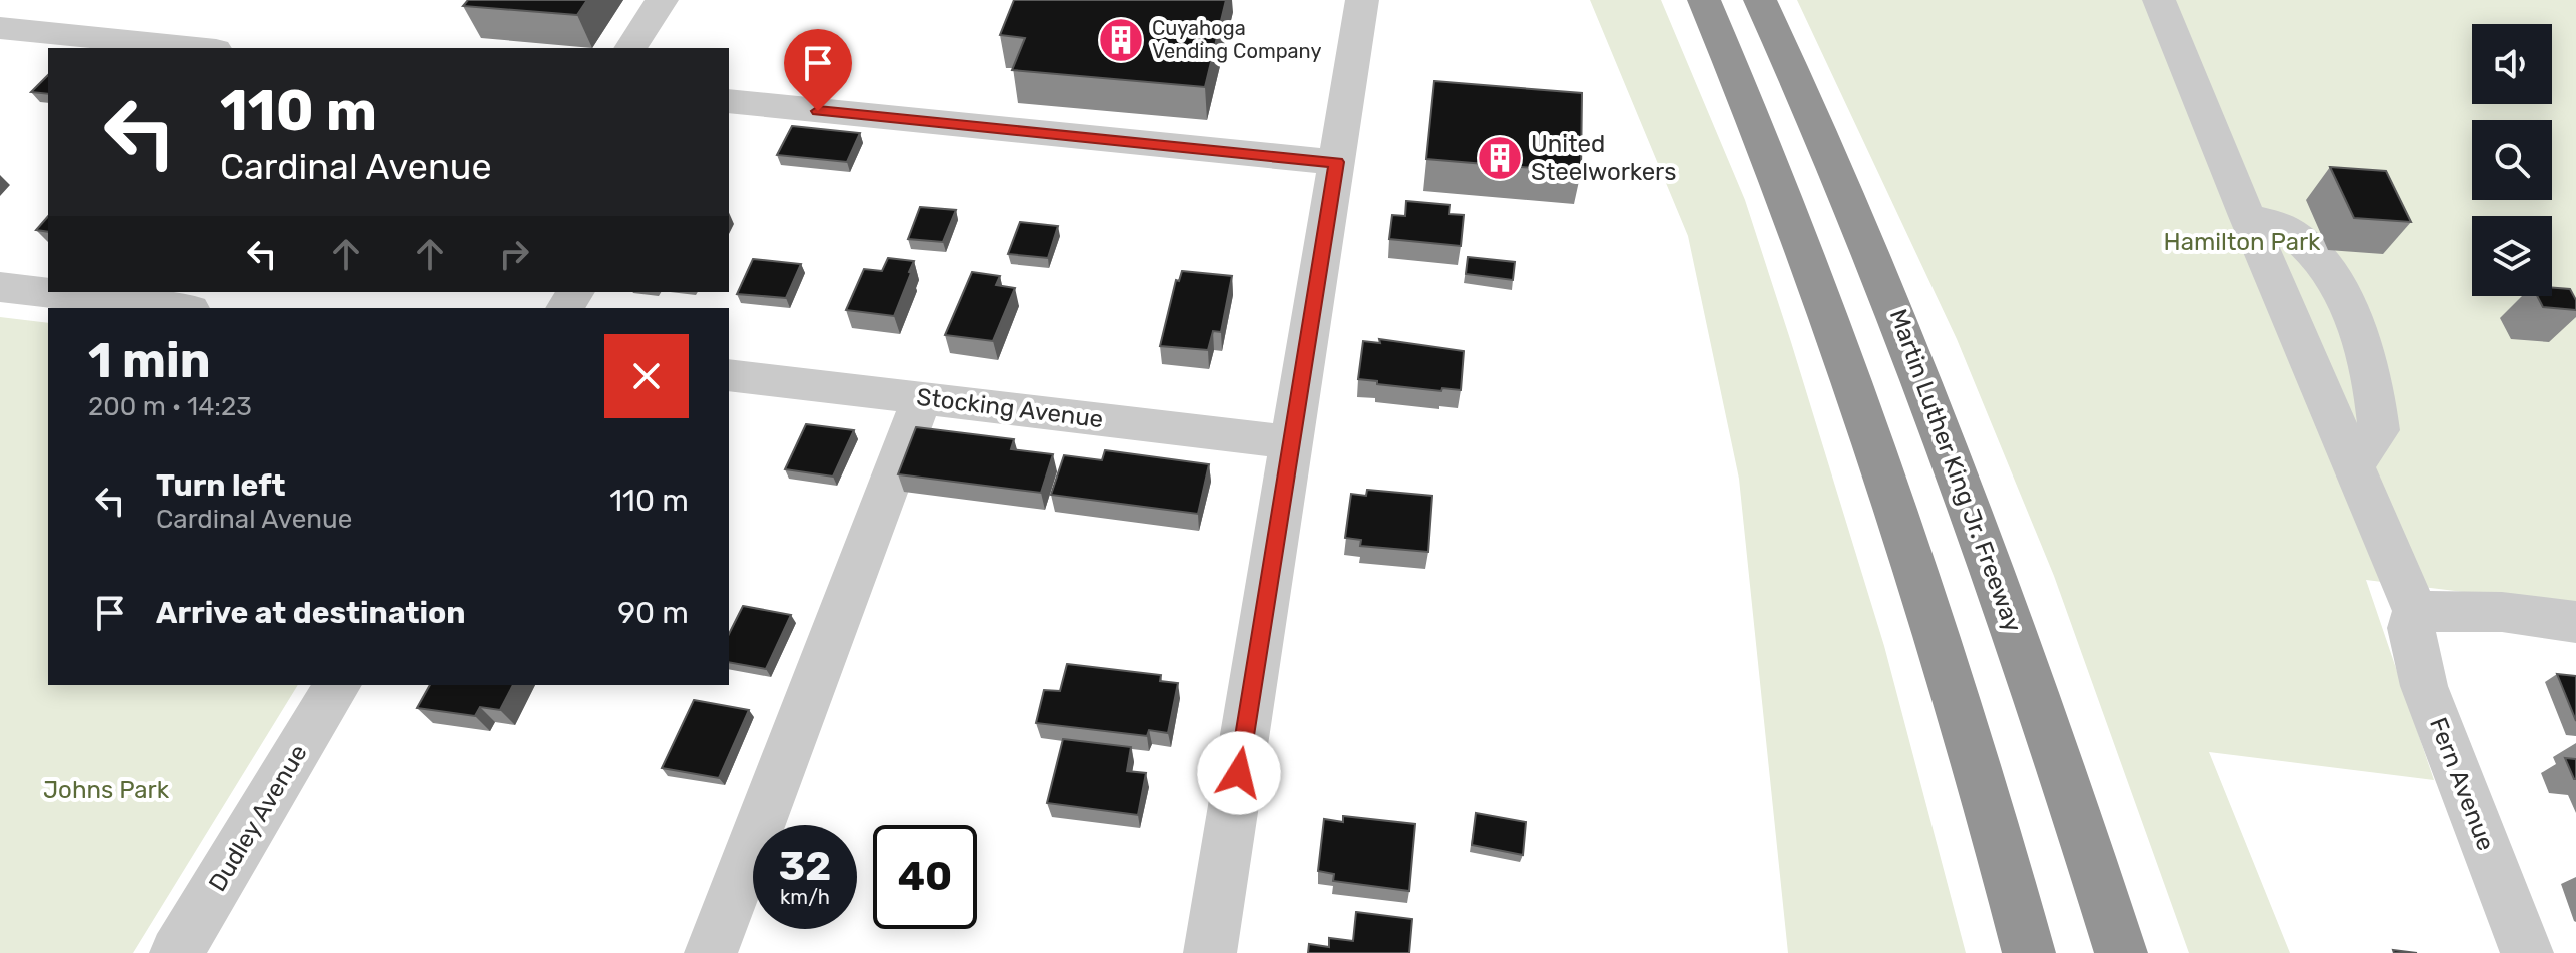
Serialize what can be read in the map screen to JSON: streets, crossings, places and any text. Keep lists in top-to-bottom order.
{
  "streets": {
    "highway": ["Martin Luther King Jr. Freeway"],
    "street": ["Stocking Avenue", "Fern Avenue", "Dudley Avenue"]
  },
  "parks": ["Hamilton Park", "Johns Park"],
  "places": {
    "building": ["Cuyahoga Vending Company", "United Steelworkers"]
  },
  "page": {
    "turn": ["110 m", "Cardinal Avenue"],
    "heading": ["1 min", "200 m · 14:23"],
    "list": [
      {
        "name": "Turn left",
        "note": "Cardinal Avenue",
        "value": "110 m"
      },
      {
        "name": "Arrive at destination",
        "value": "90 m"
      }
    ],
    "speed": "32 km/h",
    "limit": "40"
  }
}
